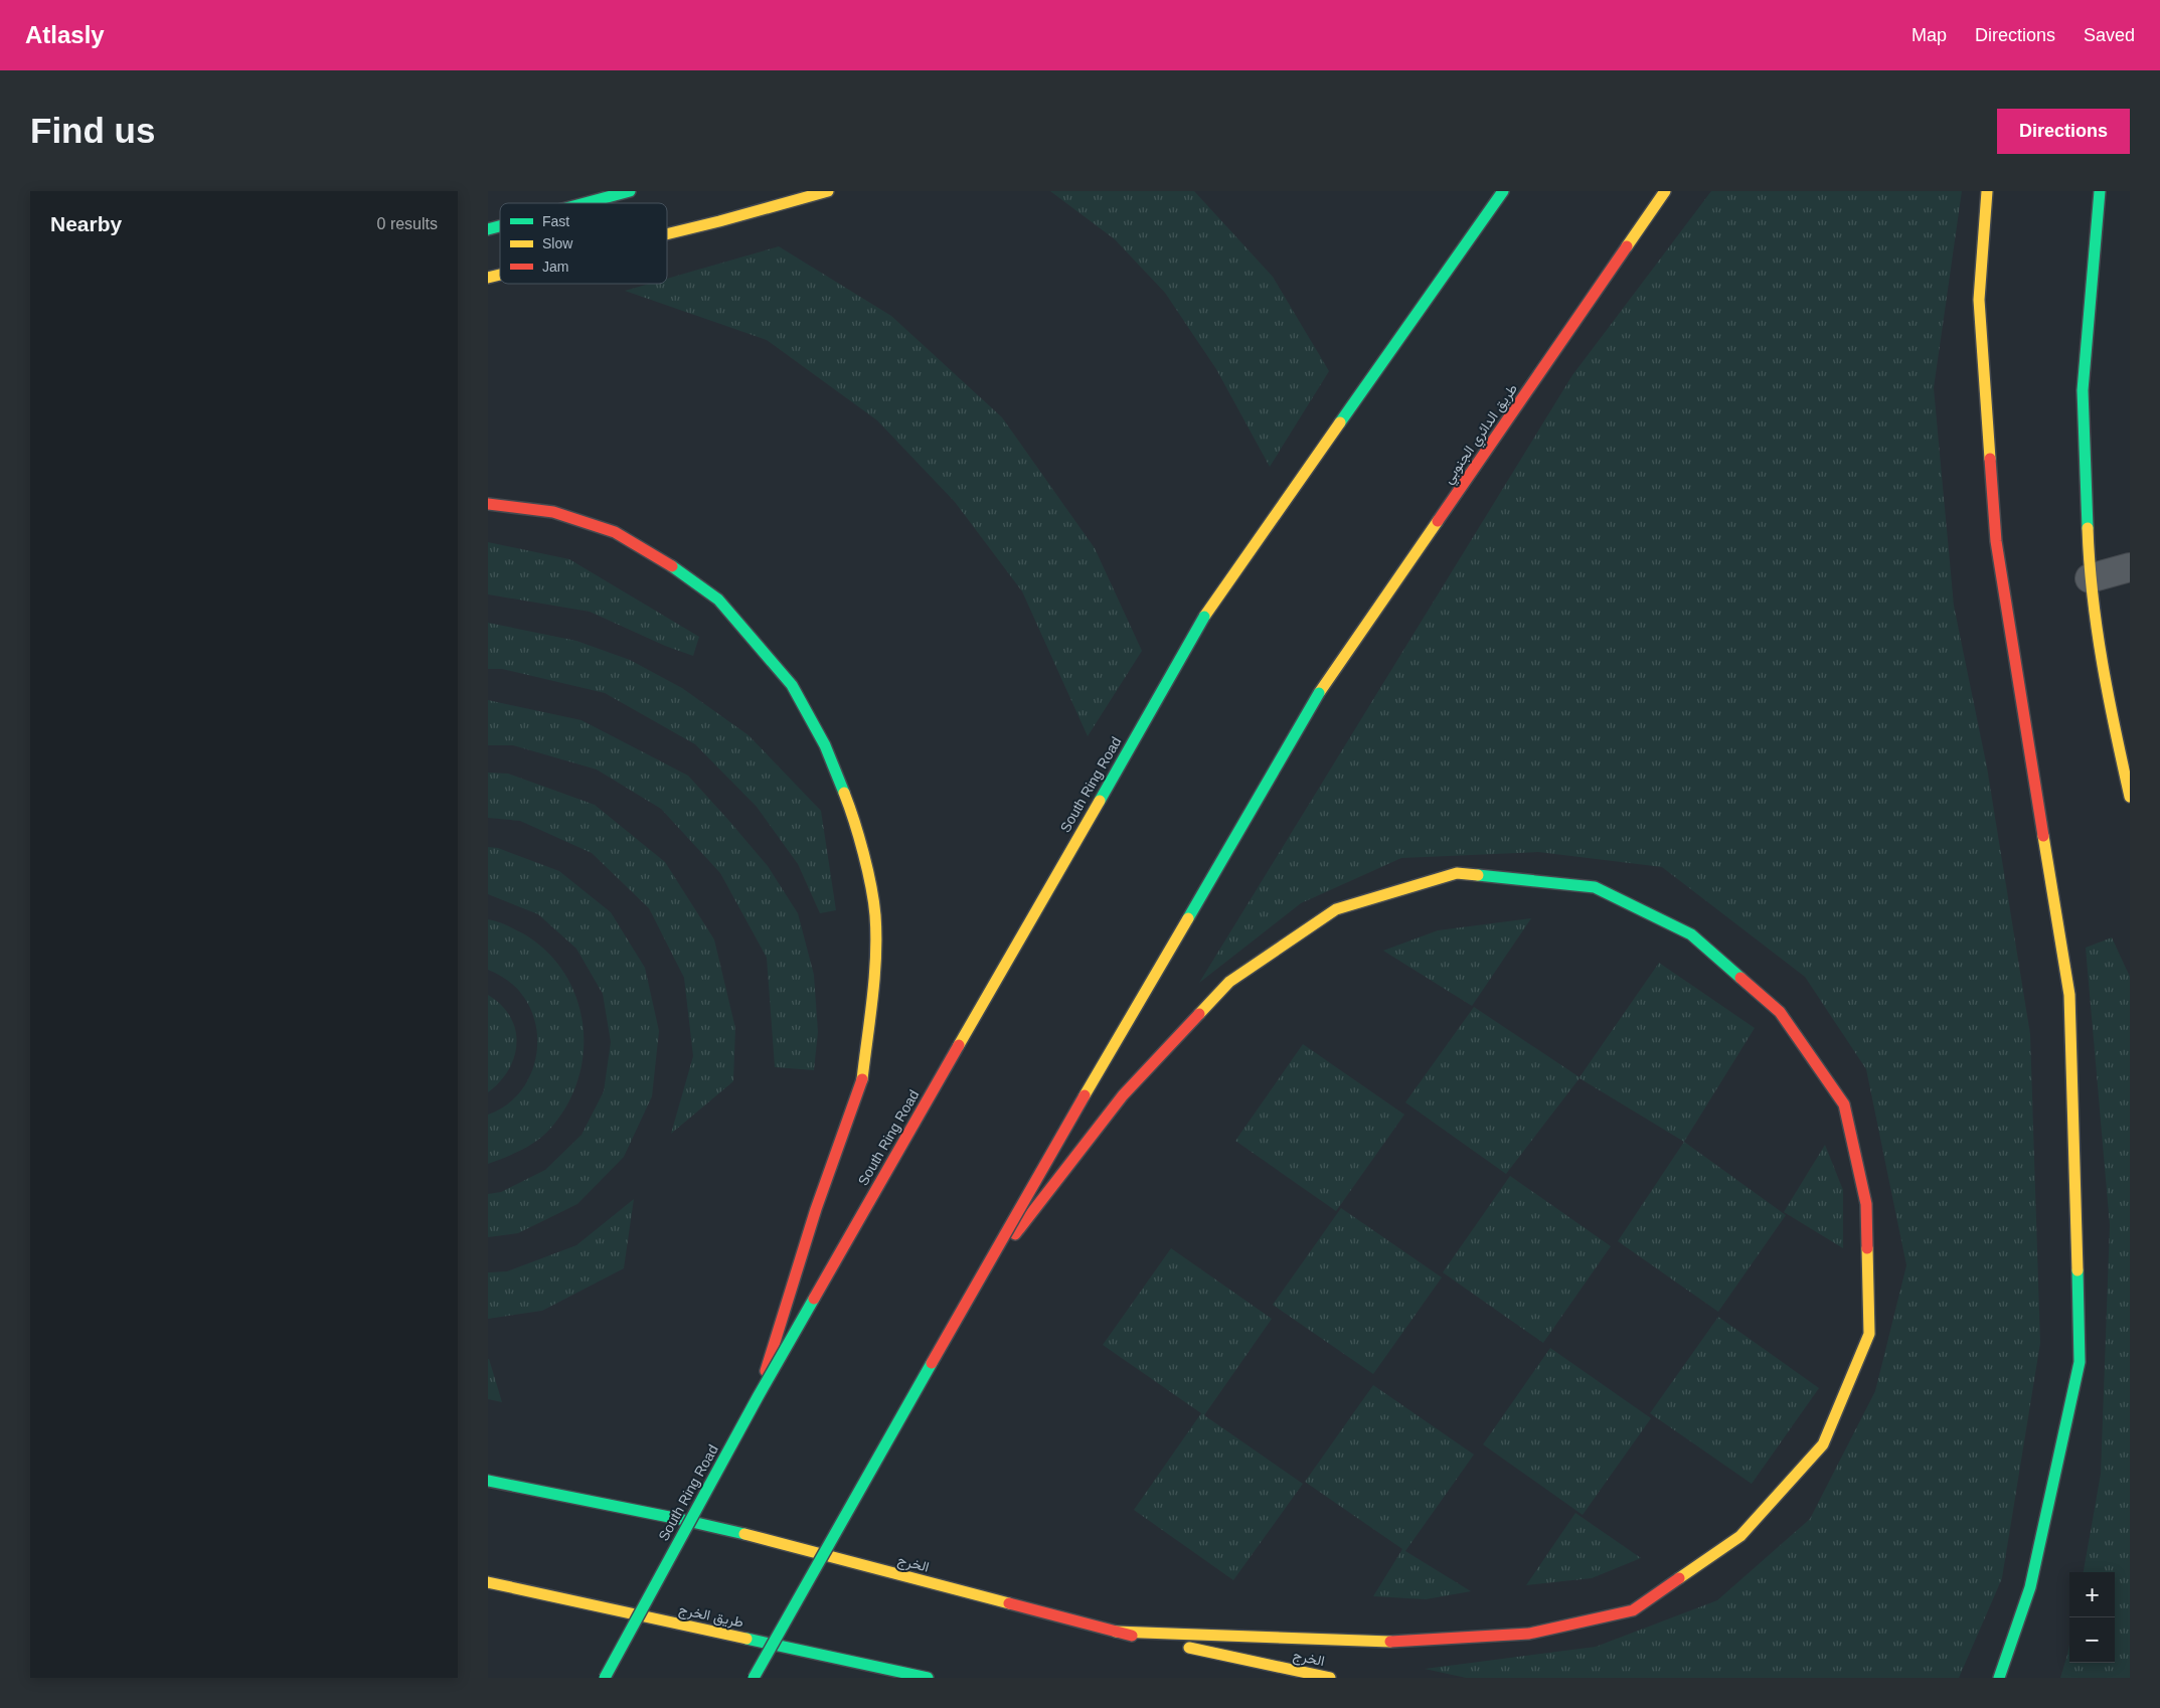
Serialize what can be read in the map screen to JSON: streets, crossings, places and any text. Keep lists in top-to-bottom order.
{
  "streets": {
    "main road": [
      "طريق الدائري الجنوبي",
      "South Ring Road",
      "الخرج",
      "طريق الخرج"
    ]
  },
  "legend": ["Fast", "Slow", "Jam"],
  "page": {
    "header": "Atlasly",
    "nav": ["Map", "Directions", "Saved"],
    "buttons": "Directions",
    "title": "Find us",
    "heading": ["Nearby", "0 results"],
    "map_buttons": ["+", "−"]
  }
}
